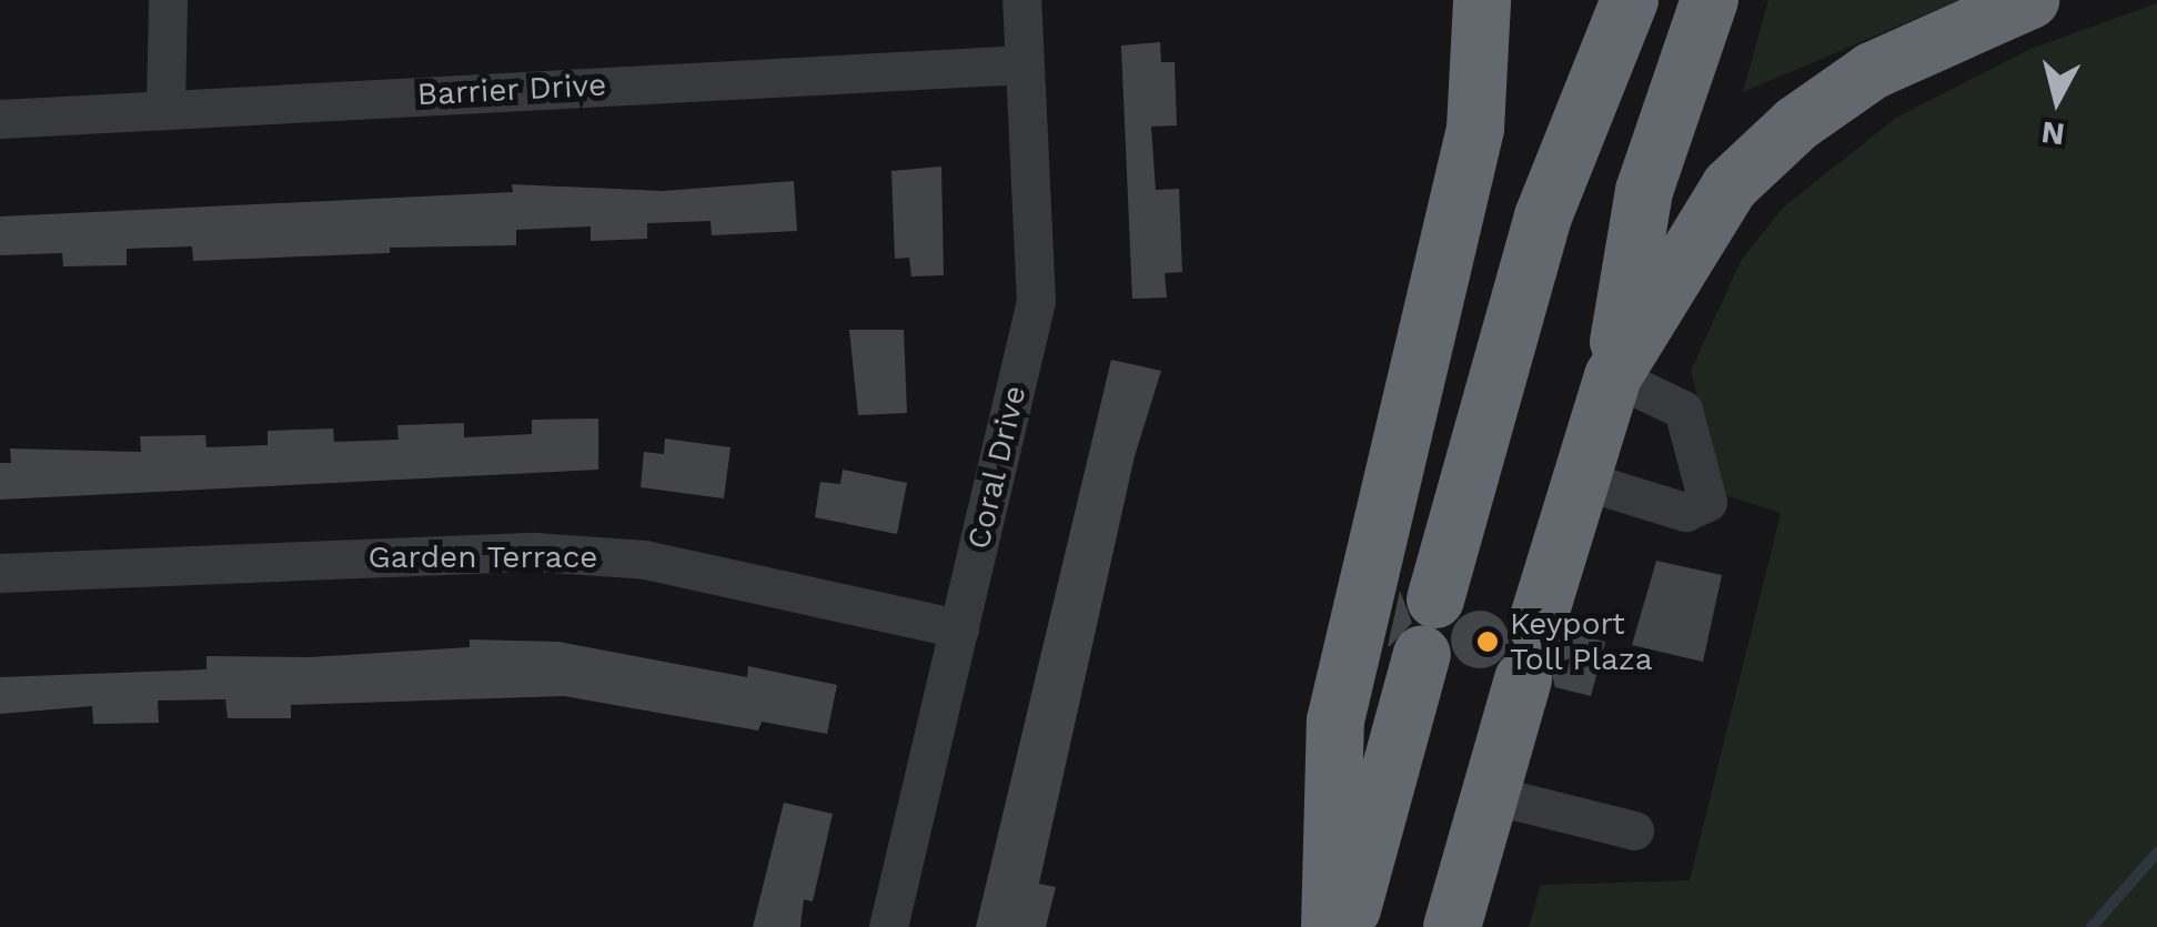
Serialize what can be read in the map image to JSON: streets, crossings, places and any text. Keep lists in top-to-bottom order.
{
  "streets": {
    "street": ["Barrier Drive", "Coral Drive", "Garden Terrace"]
  },
  "crossings": [
    ["Barrier Drive", "Coral Drive"],
    ["Coral Drive", "Garden Terrace"]
  ],
  "places": ["Keyport Toll Plaza"],
  "north": "bottom"
}
